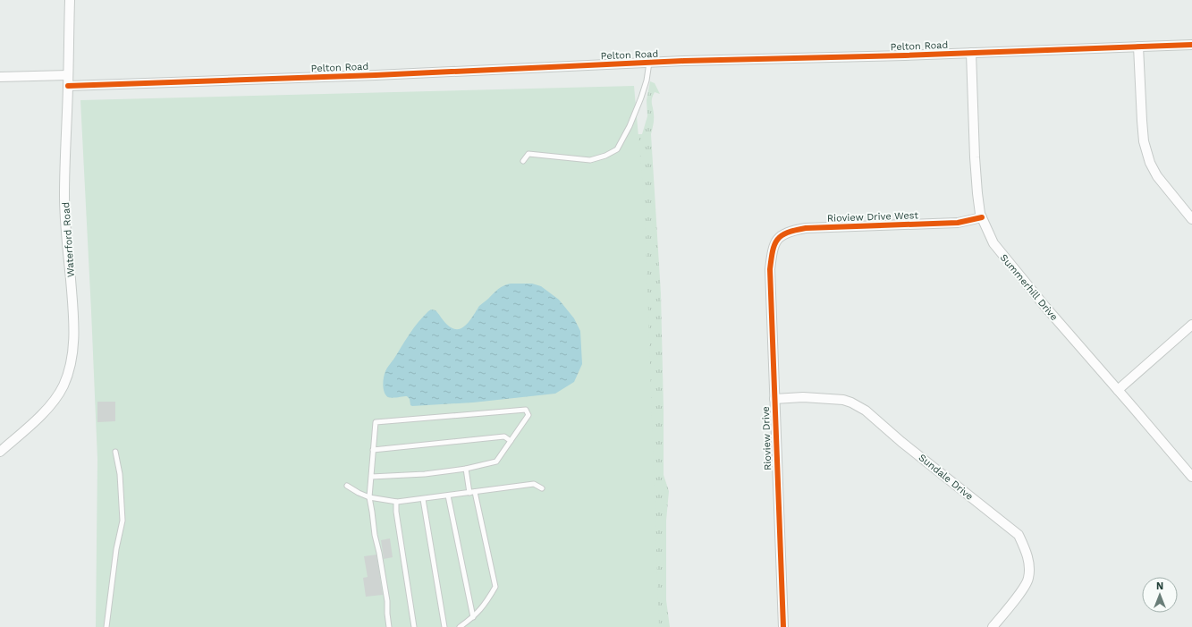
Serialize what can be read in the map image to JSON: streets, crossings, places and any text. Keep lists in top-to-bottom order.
{
  "streets": {
    "street": [
      "Pelton Road",
      "Rioview Drive West",
      "Waterford Road",
      "Summerhill Drive",
      "Rioview Drive",
      "Sundale Drive"
    ]
  },
  "crossings": [
    ["Pelton Road", "Waterford Road"],
    ["Pelton Road", "Summerhill Drive"],
    ["Rioview Drive West", "Summerhill Drive"],
    ["Rioview Drive West", "Rioview Drive"],
    ["Rioview Drive", "Sundale Drive"]
  ],
  "north": "top"
}
